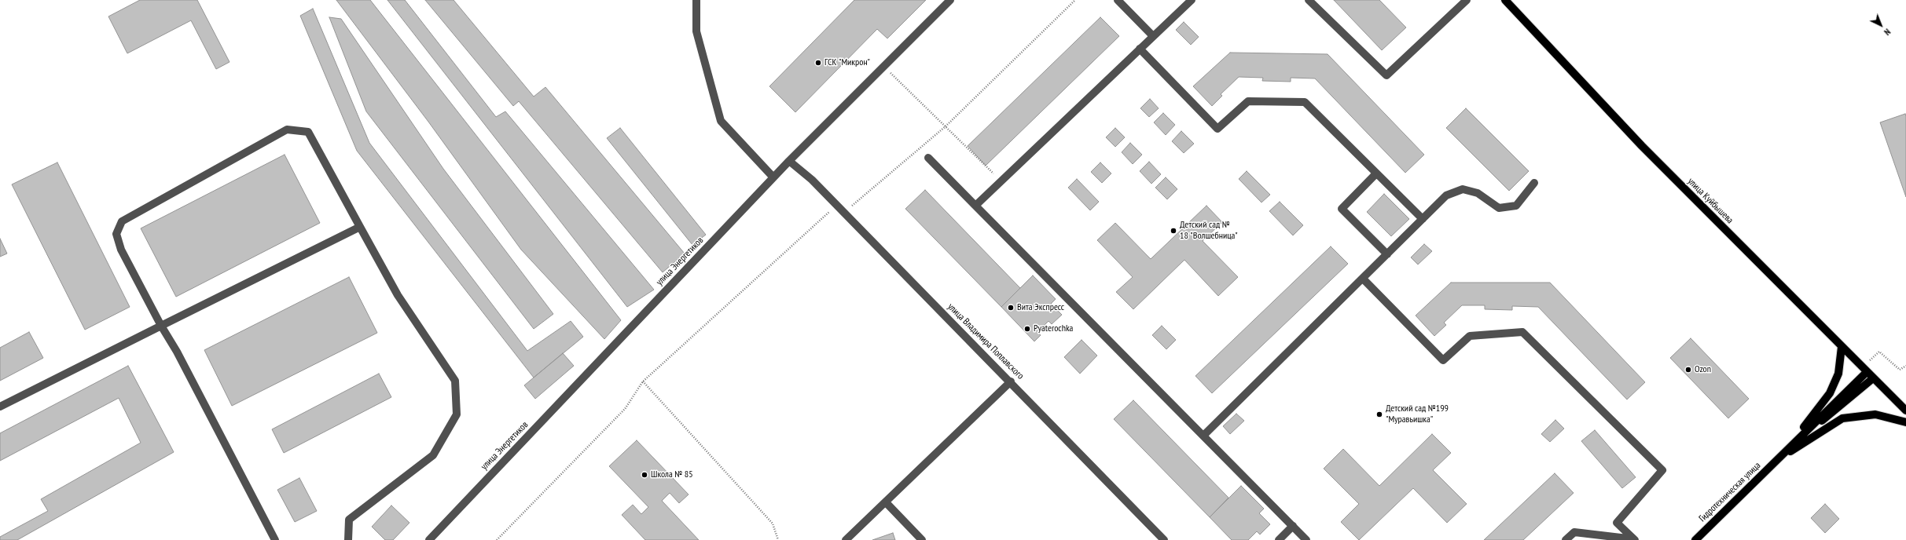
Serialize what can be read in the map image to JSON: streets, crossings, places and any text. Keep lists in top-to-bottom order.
{
  "streets": {
    "main road": ["улица Куйбышева", "Гидротехническая улица"],
    "street": ["улица Энергетиков", "улица Владимира Поплавского"]
  },
  "crossings": [
    ["улица Энергетиков", "улица Владимира Поплавского"]
  ],
  "places": [
    "ГСК \"Микрон\"",
    "Детский сад № 18 \"Волшебница\"",
    "Вита Экспресс",
    "Pyaterochka",
    "Ozon",
    "Детский сад №199 \"Муравьишка\"",
    "Школа № 85"
  ],
  "north": "bottom right"
}
